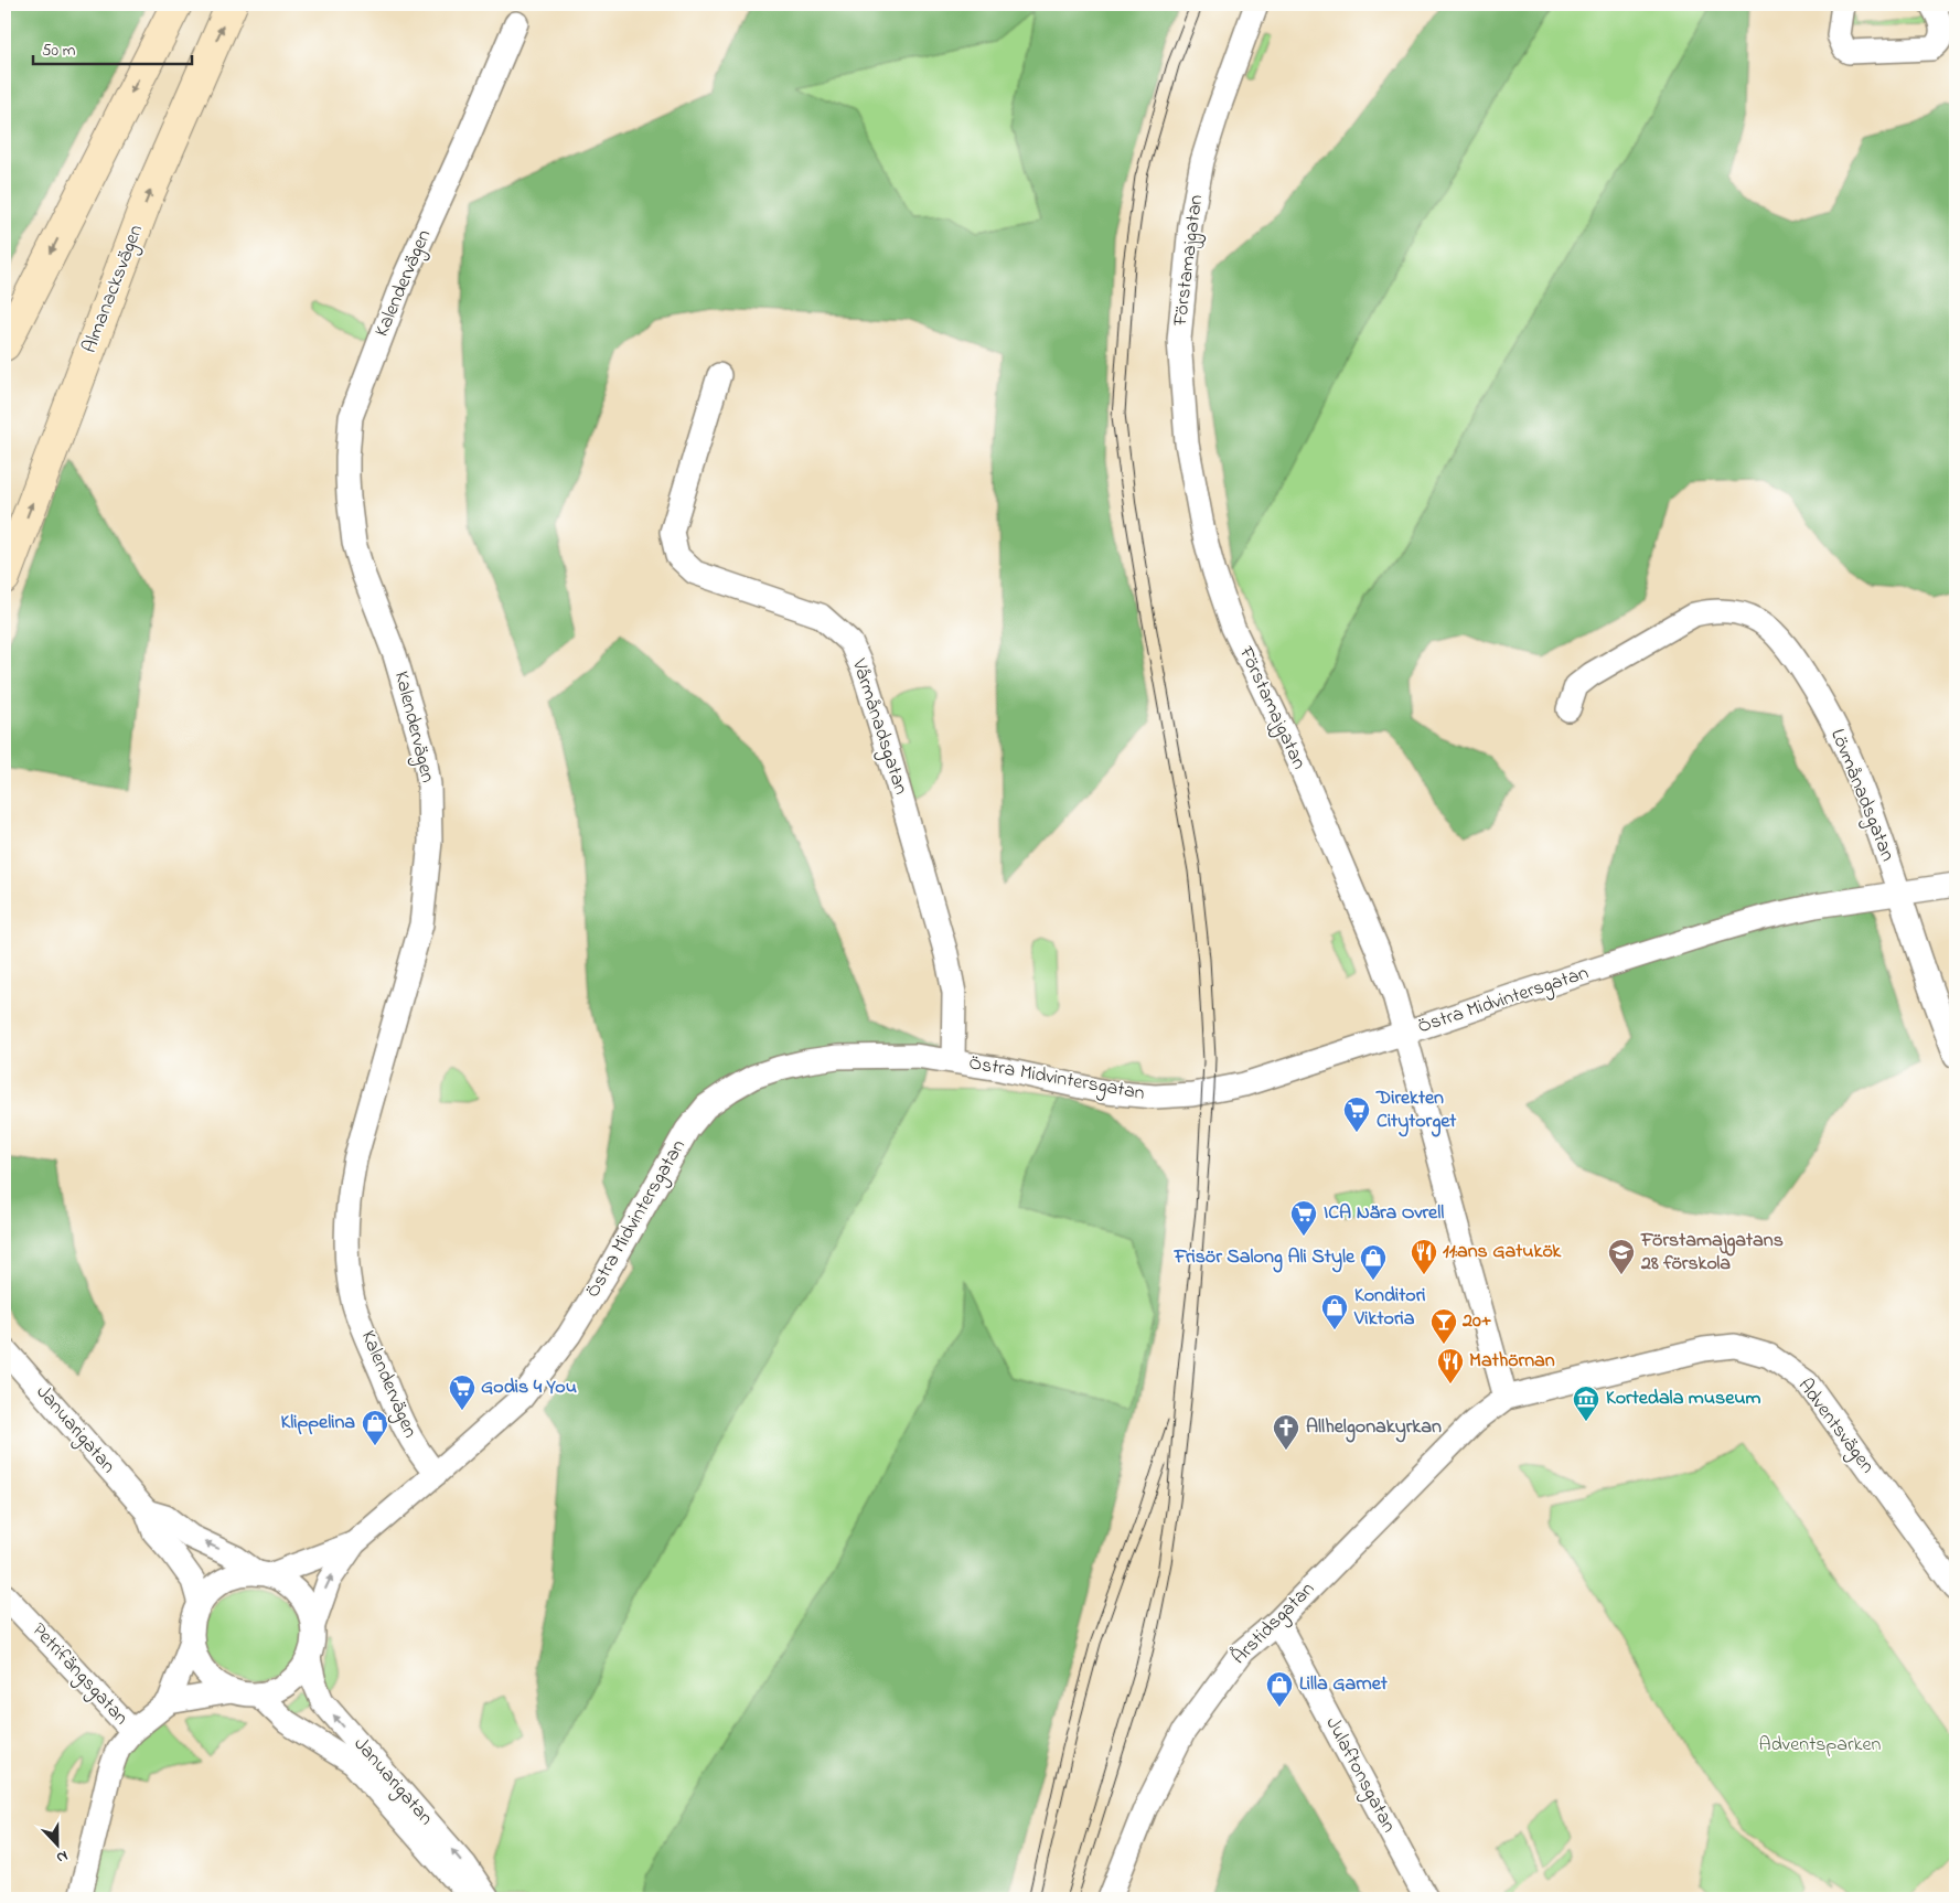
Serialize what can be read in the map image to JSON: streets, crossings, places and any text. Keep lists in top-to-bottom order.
{
  "streets": {
    "main road": ["Almanacksvägen"],
    "street": [
      "Förstamajgatan",
      "Kalendervägen",
      "Vårmånadsgatan",
      "Lövmånadsgatan",
      "Östra Midvintersgatan",
      "Adventsvägen",
      "Januarigatan",
      "Årstidsgatan",
      "Petrifängsgatan",
      "Julaftonsgatan"
    ]
  },
  "crossings": [
    ["Förstamajgatan", "Östra Midvintersgatan"],
    ["Förstamajgatan", "Adventsvägen"],
    ["Förstamajgatan", "Årstidsgatan"],
    ["Kalendervägen", "Östra Midvintersgatan"],
    ["Vårmånadsgatan", "Östra Midvintersgatan"],
    ["Lövmånadsgatan", "Östra Midvintersgatan"],
    ["Östra Midvintersgatan", "Januarigatan"],
    ["Adventsvägen", "Årstidsgatan"],
    ["Årstidsgatan", "Julaftonsgatan"]
  ],
  "parks": ["Adventsparken"],
  "places": {
    "supermarket": ["Direkten Citytorget", "ICA Nära Ovrell", "Godis 4 You"],
    "restaurant": ["11:ans Gatukök", "Mathörnan"],
    "school or university": ["Förstamajgatans 28 förskola"],
    "shop": [
      "Frisör Salong Ali Style",
      "Konditori Viktoria",
      "Klippelina",
      "Lilla Garnet"
    ],
    "bar": ["20+"],
    "museum": ["Kortedala museum"],
    "church": ["Allhelgonakyrkan"]
  },
  "scale_bar": "50 m",
  "north": "bottom"
}
